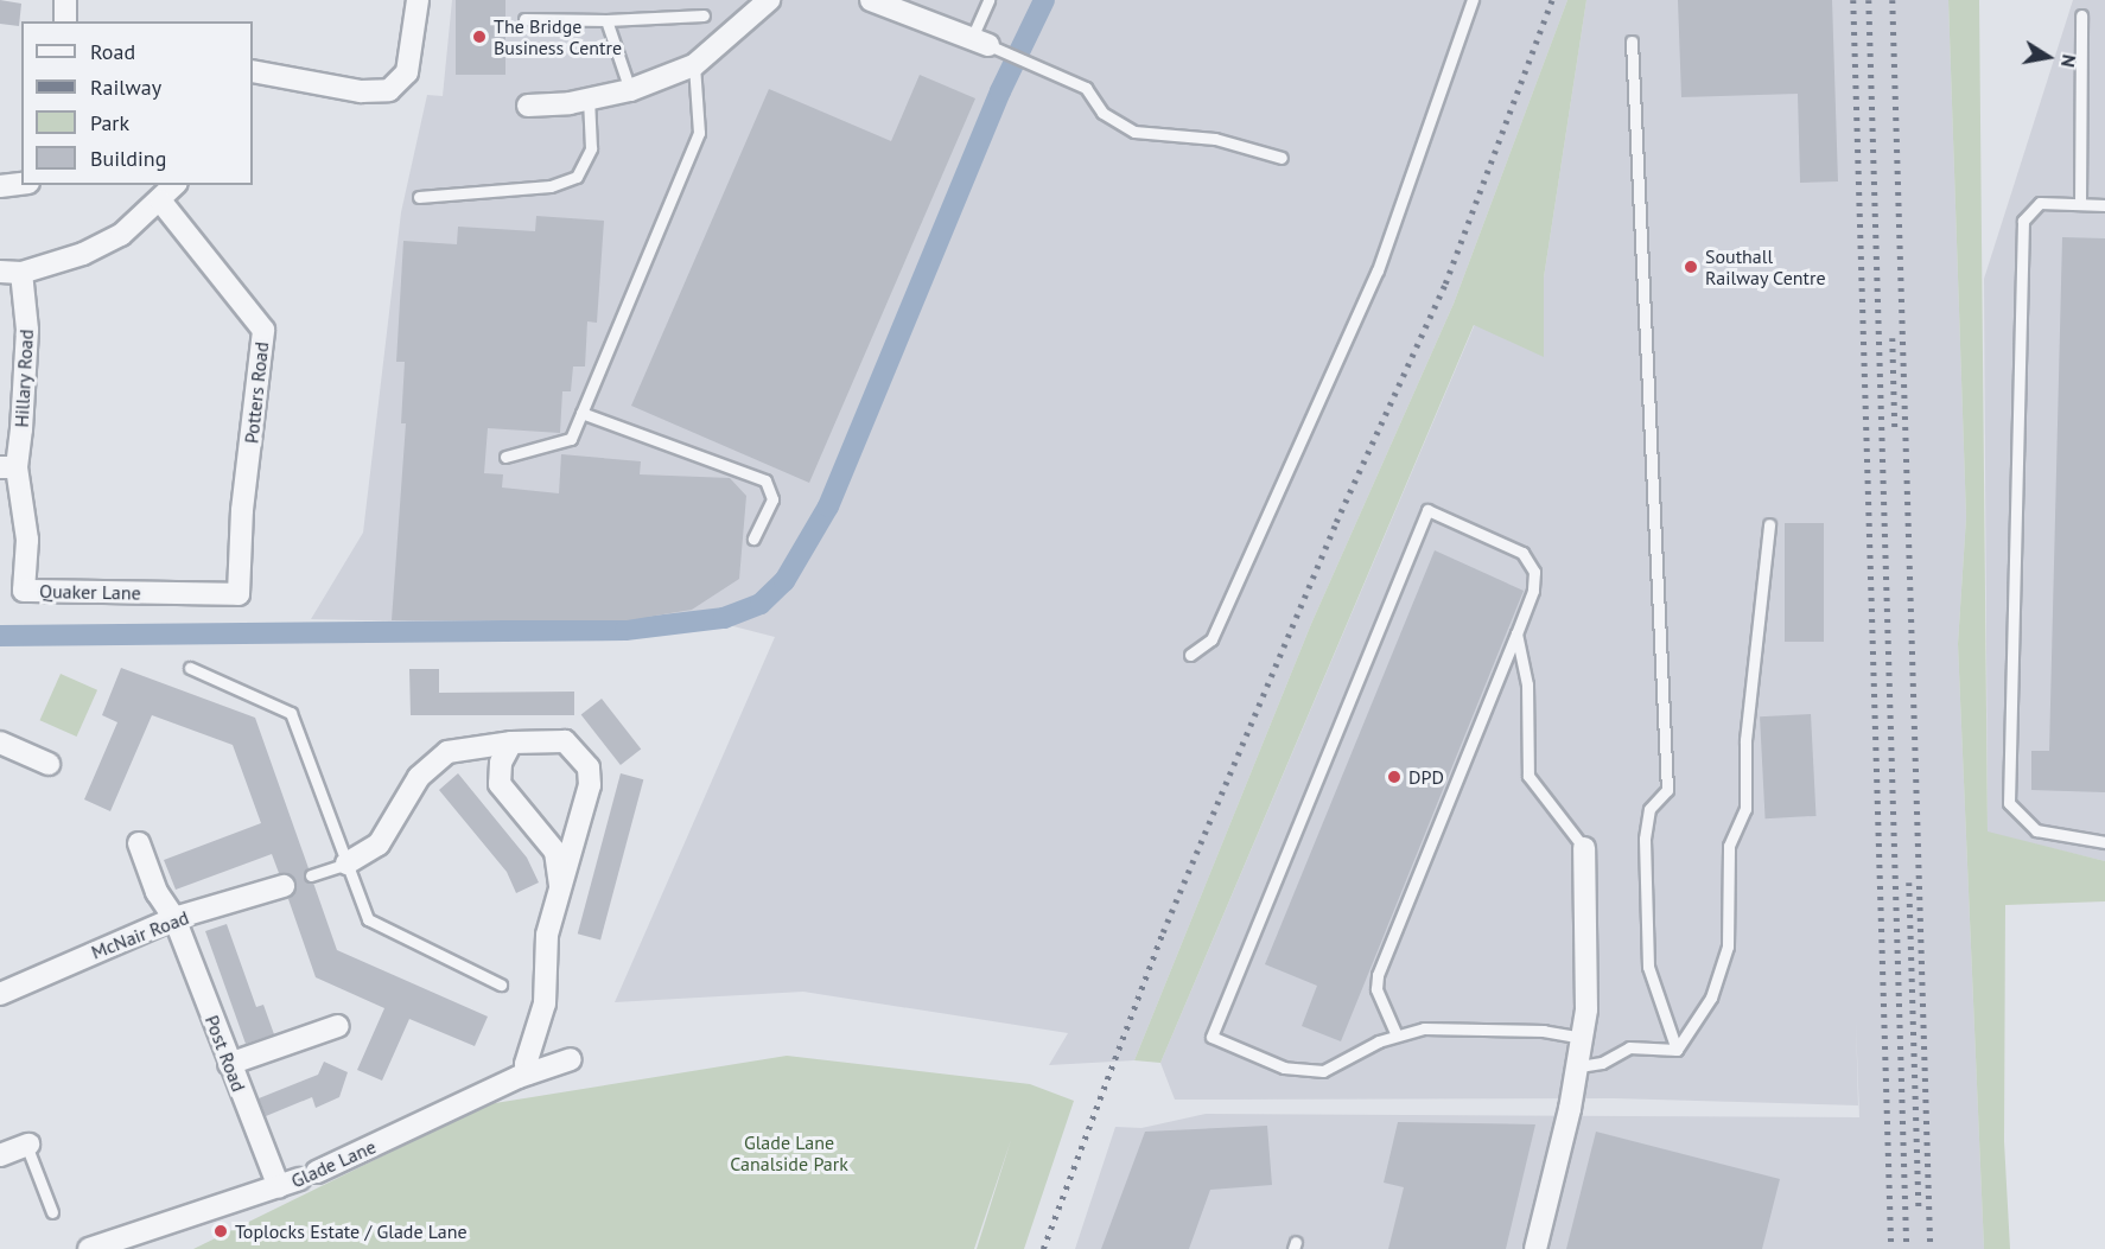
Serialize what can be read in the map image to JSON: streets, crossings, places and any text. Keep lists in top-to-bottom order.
{
  "streets": {
    "street": [
      "Hillary Road",
      "Potters Road",
      "Quaker Lane",
      "McNair Road",
      "Post Road",
      "Glade Lane"
    ]
  },
  "crossings": [
    ["Hillary Road", "Quaker Lane"],
    ["Potters Road", "Quaker Lane"],
    ["McNair Road", "Post Road"],
    ["Post Road", "Glade Lane"]
  ],
  "parks": ["Glade Lane Canalside Park"],
  "places": [
    "The Bridge Business Centre",
    "Southall Railway Centre",
    "DPD",
    "Toplocks Estate / Glade Lane"
  ],
  "legend": [
    "Road",
    "Railway",
    "Park",
    "Building"
  ],
  "north": "right"
}
